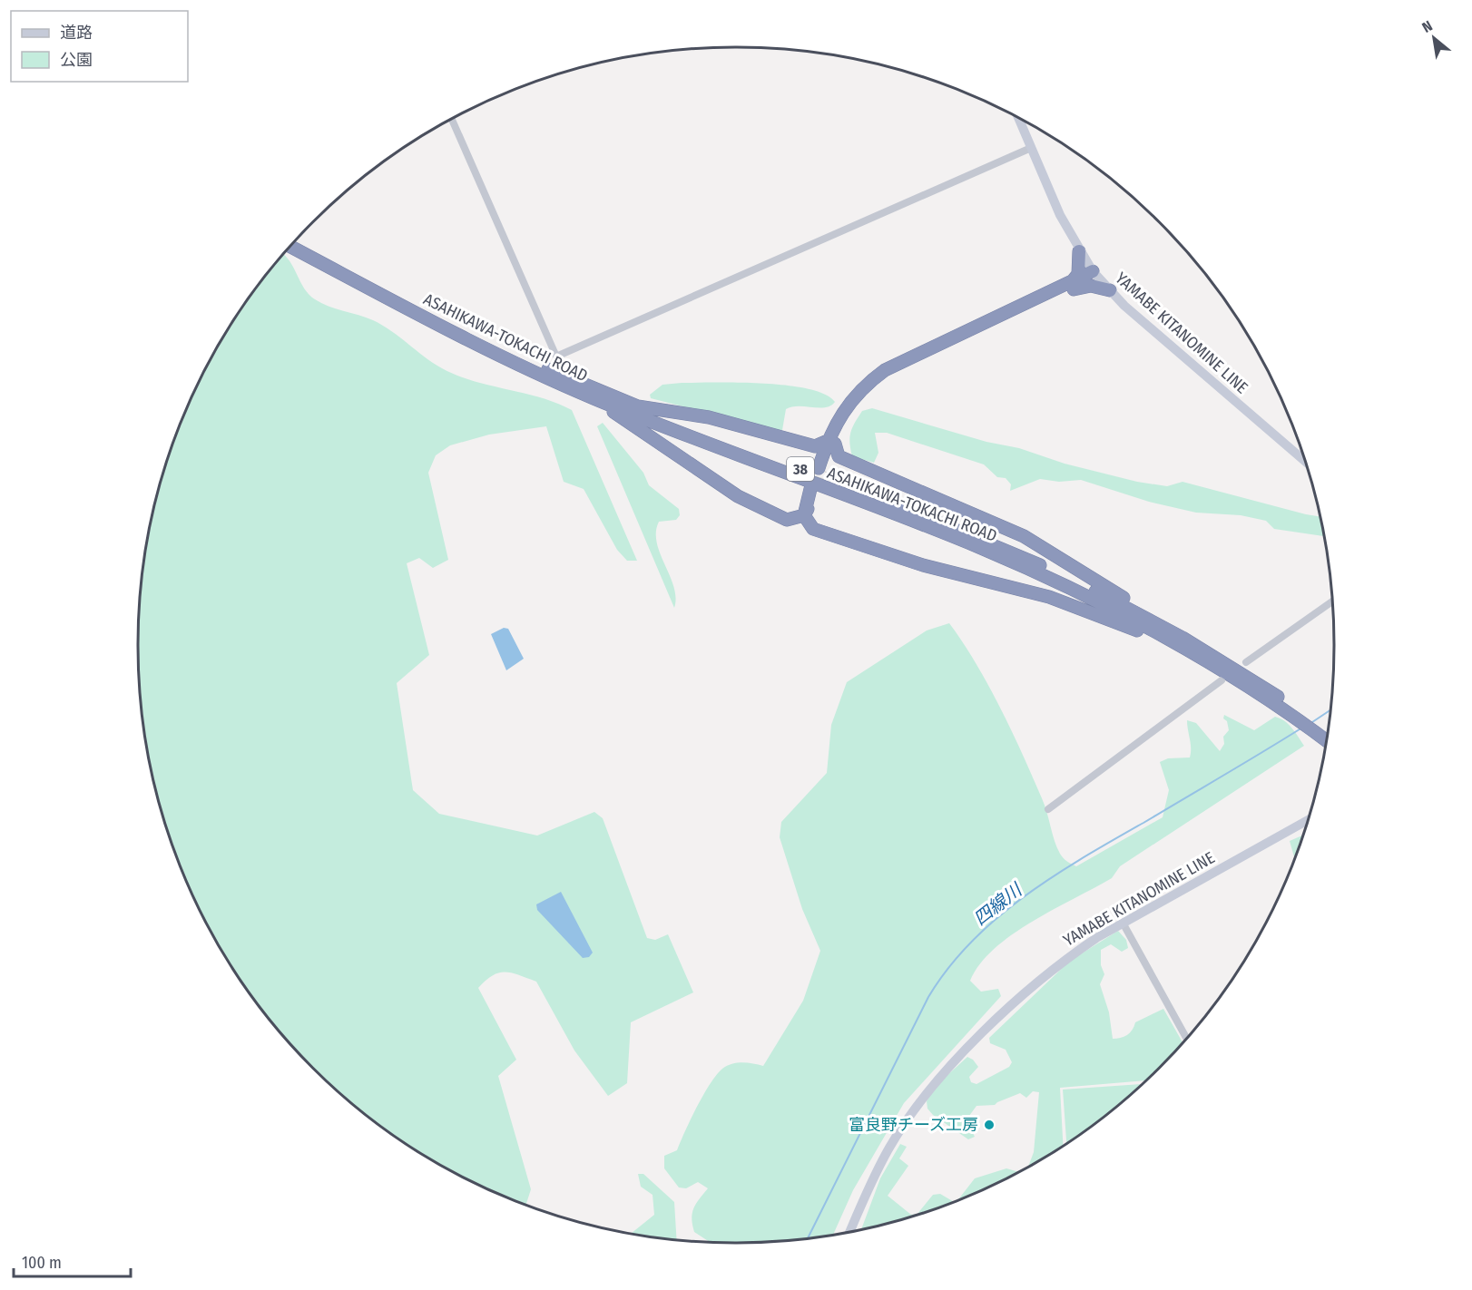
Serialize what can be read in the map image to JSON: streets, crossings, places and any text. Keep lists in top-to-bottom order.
{
  "streets": {
    "highway": ["ASAHIKAWA-TOKACHI ROAD", "38"],
    "main road": ["YAMABE KITANOMINE LINE"]
  },
  "crossings": [
    ["ASAHIKAWA-TOKACHI ROAD", "38"]
  ],
  "water": ["四線川"],
  "places": ["富良野チーズ工房"],
  "legend": ["道路", "公園"],
  "scale_bar": "100 m",
  "north": "top left"
}
